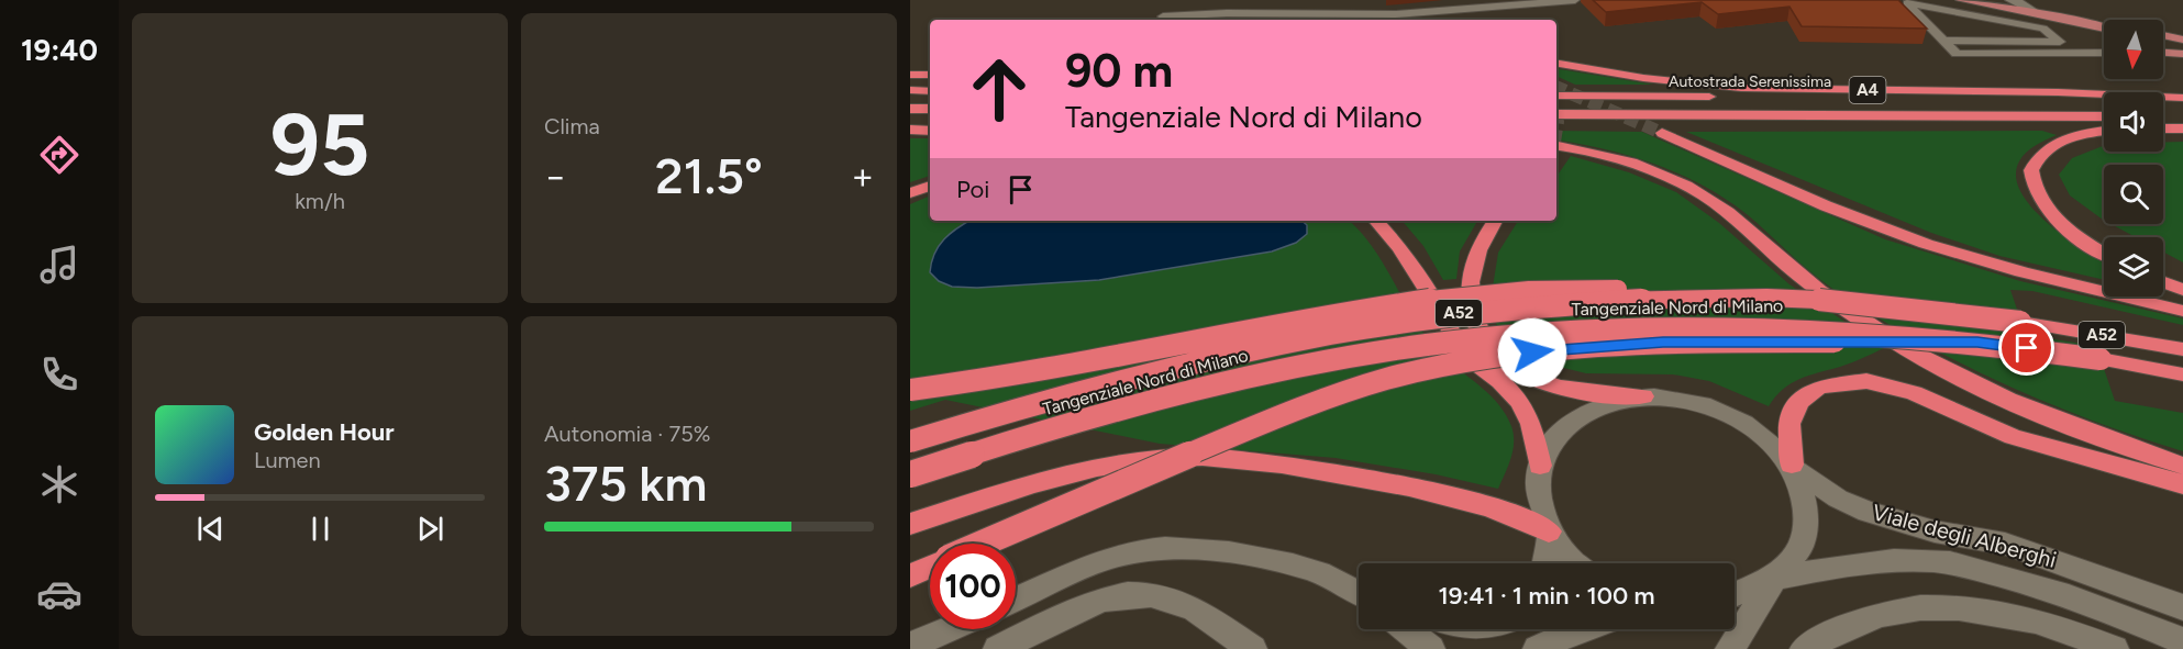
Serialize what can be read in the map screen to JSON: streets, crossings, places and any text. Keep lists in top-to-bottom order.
{
  "streets": {
    "highway": [
      "Autostrada Serenissima",
      "A4",
      "Tangenziale Nord di Milano",
      "A52"
    ],
    "street": ["Viale degli Alberghi"]
  },
  "crossings": [
    ["Autostrada Serenissima", "A4"]
  ],
  "north": "bottom",
  "page": {
    "tabs": "19:40",
    "tile": [
      ["95", "km/h"],
      "Clima",
      ["Autonomia · 75%", "375 km"]
    ],
    "turn": ["90 m", "Tangenziale Nord di Milano"],
    "heat": ["−", "21.5°", "+"],
    "then": "Poi",
    "song": ["Golden Hour", "Lumen"],
    "limit": "100",
    "trip": "19:41 · 1 min · 100 m"
  }
}
